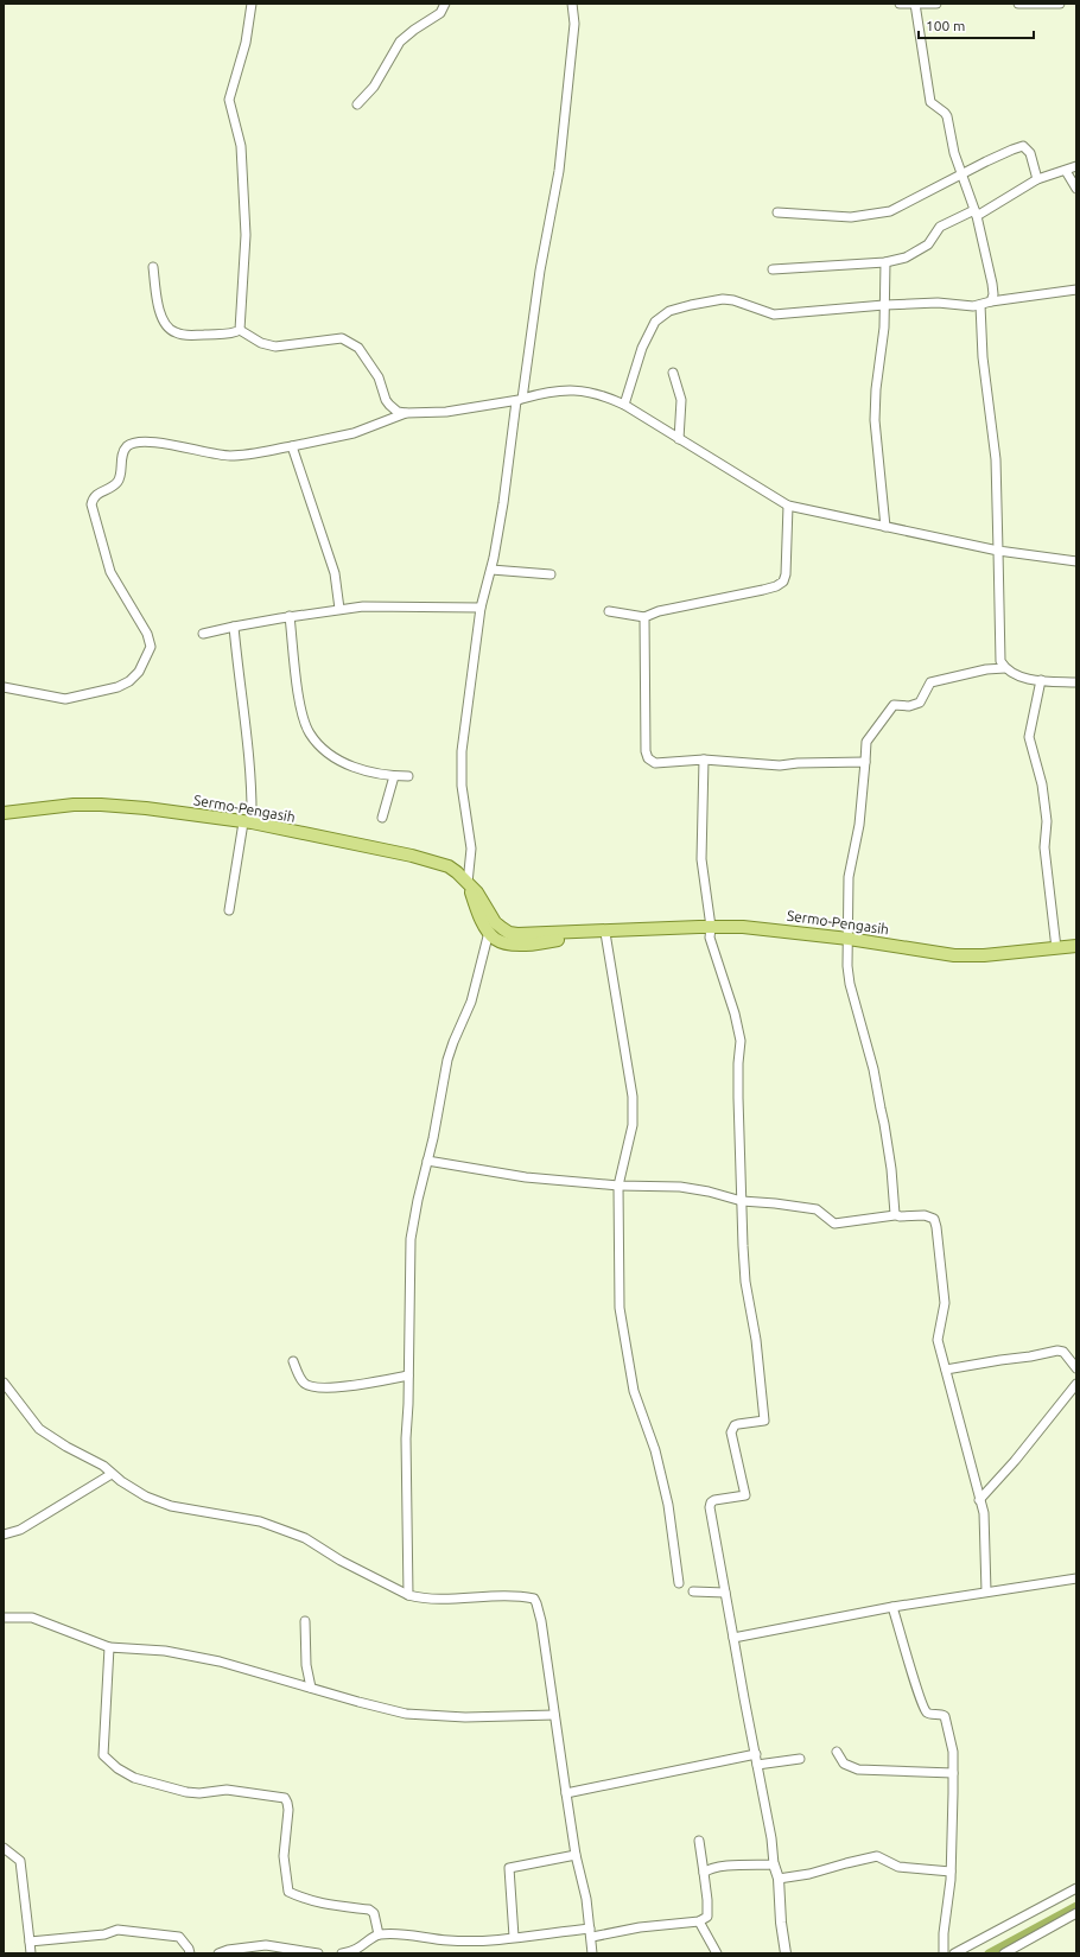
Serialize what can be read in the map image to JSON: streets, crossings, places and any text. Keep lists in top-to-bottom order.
{
  "streets": {
    "main road": ["Sermo-Pengasih"]
  },
  "scale_bar": "100 m"
}
